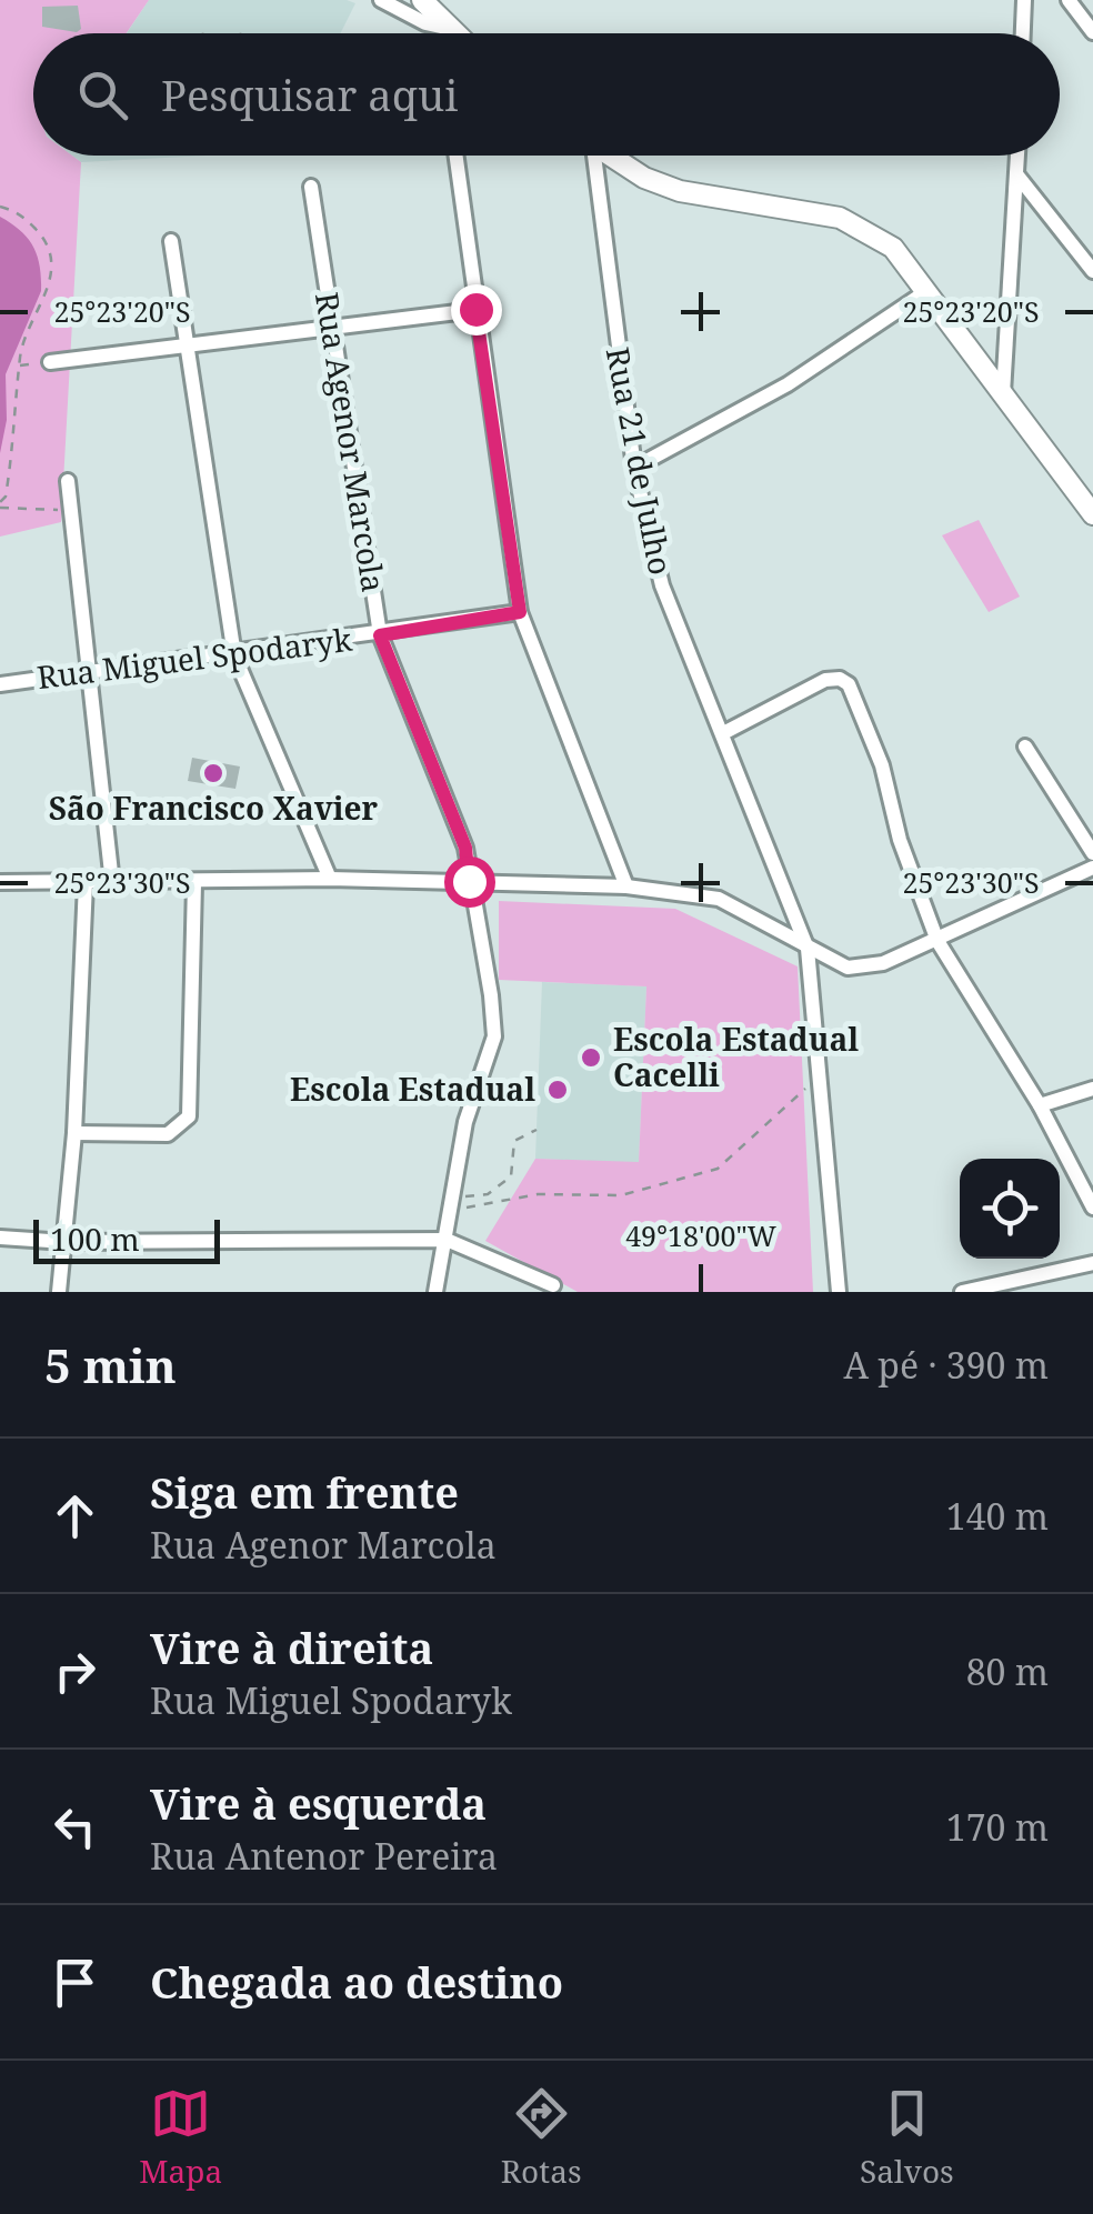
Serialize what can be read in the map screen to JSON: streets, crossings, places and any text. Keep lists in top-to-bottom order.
{
  "streets": {
    "street": ["Rua Agenor Marcola", "Rua 21 de Julho", "Rua Miguel Spodaryk"]
  },
  "crossings": [
    ["Rua Agenor Marcola", "Rua Miguel Spodaryk"]
  ],
  "places": ["São Francisco Xavier", "Escola Estadual Cacelli", "Escola Estadual"],
  "scale_bar": "100 m",
  "page": {
    "search": "Pesquisar aqui",
    "scale": "100 m",
    "heading": ["5 min", "A pé · 390 m"],
    "list": [
      ["Siga em frente", "Rua Agenor Marcola", "140 m"],
      ["Vire à direita", "Rua Miguel Spodaryk", "80 m"],
      ["Vire à esquerda", "Rua Antenor Pereira", "170 m"],
      "Chegada ao destino"
    ],
    "nav": ["Mapa", "Rotas", "Salvos"]
  },
  "coordinates": ["25°23'20\"S", "25°23'30\"S", "49°18'00\"W"]
}
